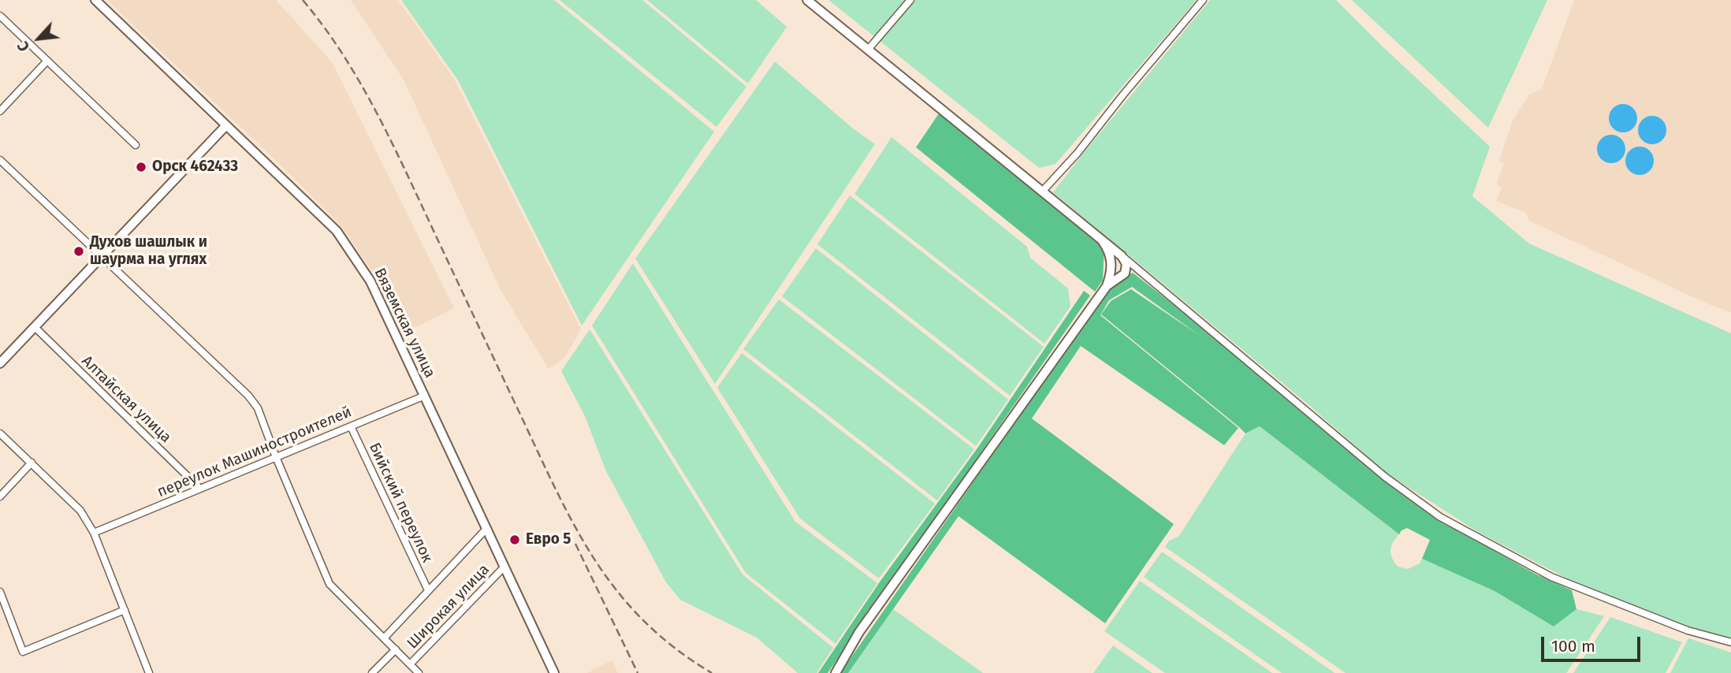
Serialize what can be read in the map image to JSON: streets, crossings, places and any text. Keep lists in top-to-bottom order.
{
  "streets": {
    "main road": ["Вяземская улица"],
    "street": [
      "Алтайская улица",
      "переулок Машиностроителей",
      "Бийский переулок",
      "Широкая улица"
    ]
  },
  "crossings": [
    ["Вяземская улица", "переулок Машиностроителей"],
    ["Вяземская улица", "Широкая улица"],
    ["Алтайская улица", "переулок Машиностроителей"],
    ["переулок Машиностроителей", "Бийский переулок"],
    ["Бийский переулок", "Широкая улица"]
  ],
  "places": ["Орск 462433", "Духов шашлык и шаурма на углях", "Евро 5"],
  "scale_bar": "100 m",
  "north": "bottom left"
}
